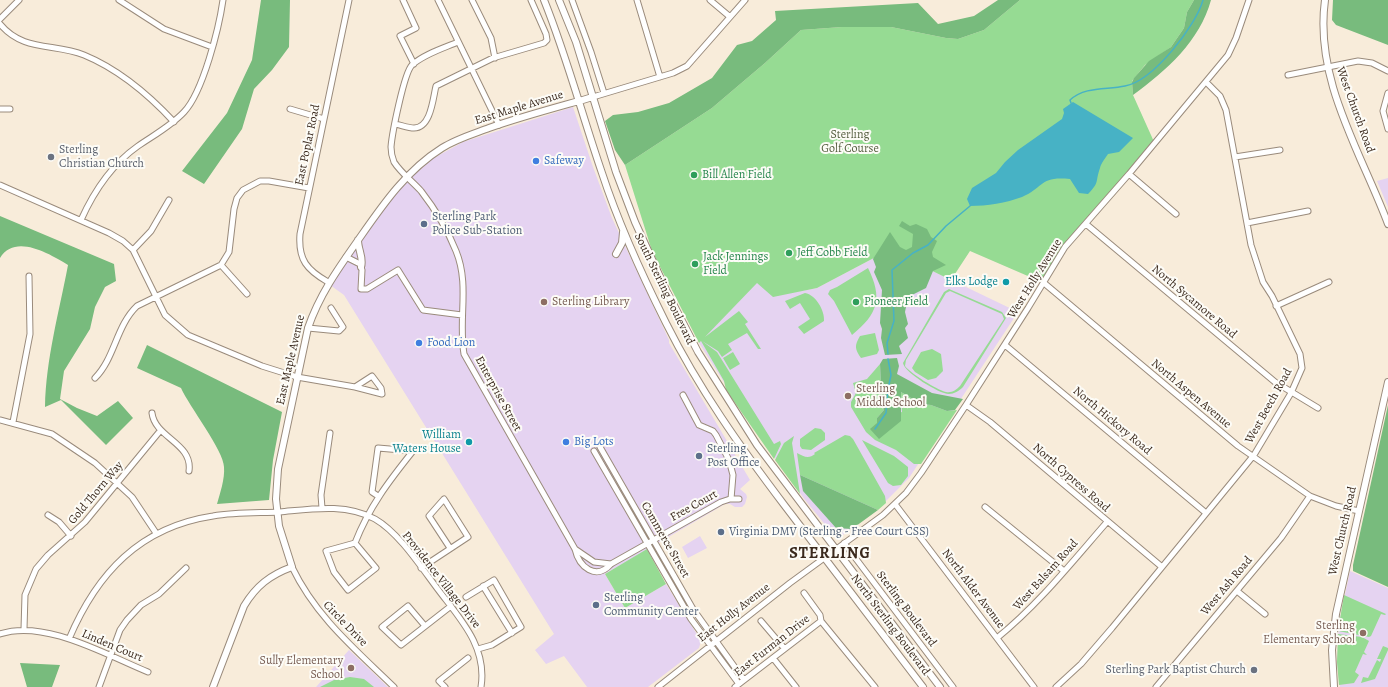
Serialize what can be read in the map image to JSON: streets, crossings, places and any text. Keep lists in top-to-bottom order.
{
  "streets": {
    "main road": [
      "East Maple Avenue",
      "West Church Road",
      "South Sterling Boulevard",
      "North Sterling Boulevard"
    ],
    "street": [
      "East Poplar Road",
      "West Holly Avenue",
      "North Sycamore Road",
      "Enterprise Street",
      "North Aspen Avenue",
      "West Beech Road",
      "North Hickory Road",
      "North Cypress Road",
      "Gold Thorn Way",
      "Free Court",
      "Commerce Street",
      "West Balsam Road",
      "Providence Village Drive",
      "West Ash Road",
      "North Alder Avenue",
      "Sterling Boulevard",
      "East Holly Avenue",
      "Circle Drive",
      "Linden Court",
      "East Furman Drive"
    ]
  },
  "crossings": [
    ["East Maple Avenue", "East Poplar Road"],
    ["East Maple Avenue", "South Sterling Boulevard"],
    ["East Maple Avenue", "Enterprise Street"],
    ["East Maple Avenue", "Providence Village Drive"],
    ["East Maple Avenue", "Circle Drive"],
    ["West Church Road", "North Aspen Avenue"],
    ["West Holly Avenue", "South Sterling Boulevard"],
    ["West Holly Avenue", "North Sycamore Road"],
    ["West Holly Avenue", "North Aspen Avenue"],
    ["West Holly Avenue", "West Beech Road"],
    ["West Holly Avenue", "North Hickory Road"],
    ["West Holly Avenue", "North Cypress Road"],
    ["West Holly Avenue", "North Alder Avenue"],
    ["West Holly Avenue", "Sterling Boulevard"],
    ["West Holly Avenue", "East Holly Avenue"],
    ["West Holly Avenue", "North Sterling Boulevard"],
    ["South Sterling Boulevard", "East Holly Avenue"],
    ["South Sterling Boulevard", "North Sterling Boulevard"],
    ["North Sycamore Road", "West Beech Road"],
    ["Enterprise Street", "Free Court"],
    ["Enterprise Street", "Commerce Street"],
    ["North Aspen Avenue", "West Beech Road"],
    ["North Aspen Avenue", "West Ash Road"],
    ["West Beech Road", "North Hickory Road"],
    ["West Beech Road", "North Cypress Road"],
    ["North Cypress Road", "West Balsam Road"],
    ["Gold Thorn Way", "Linden Court"],
    ["Free Court", "Commerce Street"],
    ["Commerce Street", "East Holly Avenue"],
    ["Commerce Street", "East Furman Drive"],
    ["West Balsam Road", "North Alder Avenue"],
    ["Providence Village Drive", "Linden Court"],
    ["East Holly Avenue", "North Sterling Boulevard"]
  ],
  "districts": ["STERLING"],
  "parks": ["Sterling Golf Course"],
  "places": [
    "Sterling Christian Church",
    "Safeway",
    "Bill Allen Field",
    "Sterling Park Police Sub-Station",
    "Jeff Cobb Field",
    "Jack Jennings Field",
    "Elks Lodge",
    "Sterling Library",
    "Pioneer Field",
    "Food Lion",
    "Sterling Middle School",
    "William Waters House",
    "Big Lots",
    "Sterling Post Office",
    "Virginia DMV (Sterling - Free Court CSS)",
    "Sterling Community Center",
    "Sterling Elementary School",
    "Sully Elementary School",
    "Sterling Park Baptist Church"
  ]
}
